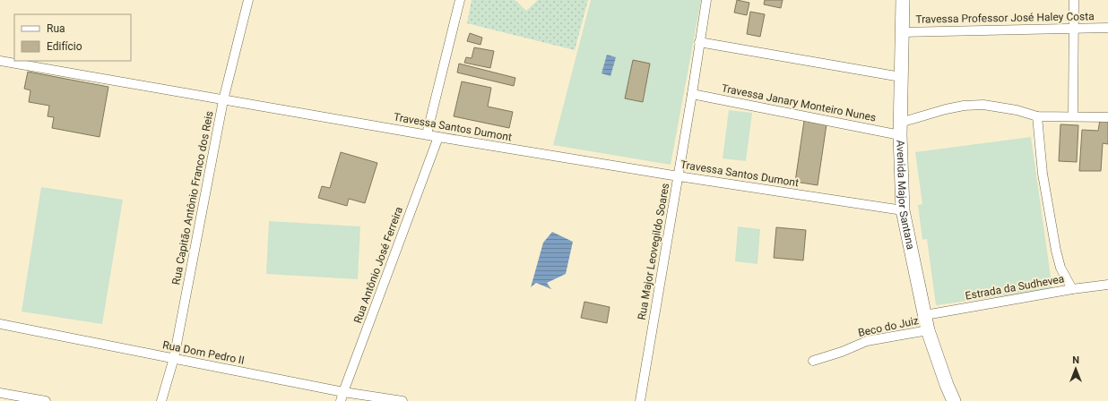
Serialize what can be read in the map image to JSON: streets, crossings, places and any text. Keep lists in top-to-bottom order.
{
  "streets": {
    "street": [
      "Travessa Professor José Haley Costa",
      "Travessa Janary Monteiro Nunes",
      "Travessa Santos Dumont",
      "Avenida Major Santana",
      "Rua Capitão Antônio Franco dos Reis",
      "Rua Major Leovegildo Soares",
      "Rua Antônio José Ferreira",
      "Estrada da Sudhevea",
      "Beco do Juiz",
      "Rua Dom Pedro II"
    ]
  },
  "crossings": [
    ["Travessa Professor José Haley Costa", "Avenida Major Santana"],
    ["Travessa Janary Monteiro Nunes", "Avenida Major Santana"],
    ["Travessa Janary Monteiro Nunes", "Rua Major Leovegildo Soares"],
    ["Travessa Santos Dumont", "Avenida Major Santana"],
    ["Travessa Santos Dumont", "Rua Capitão Antônio Franco dos Reis"],
    ["Travessa Santos Dumont", "Rua Major Leovegildo Soares"],
    ["Travessa Santos Dumont", "Rua Antônio José Ferreira"],
    ["Avenida Major Santana", "Estrada da Sudhevea"],
    ["Avenida Major Santana", "Beco do Juiz"],
    ["Rua Capitão Antônio Franco dos Reis", "Rua Dom Pedro II"],
    ["Rua Antônio José Ferreira", "Rua Dom Pedro II"]
  ],
  "legend": ["Rua", "Edifício"],
  "north": "top"
}
